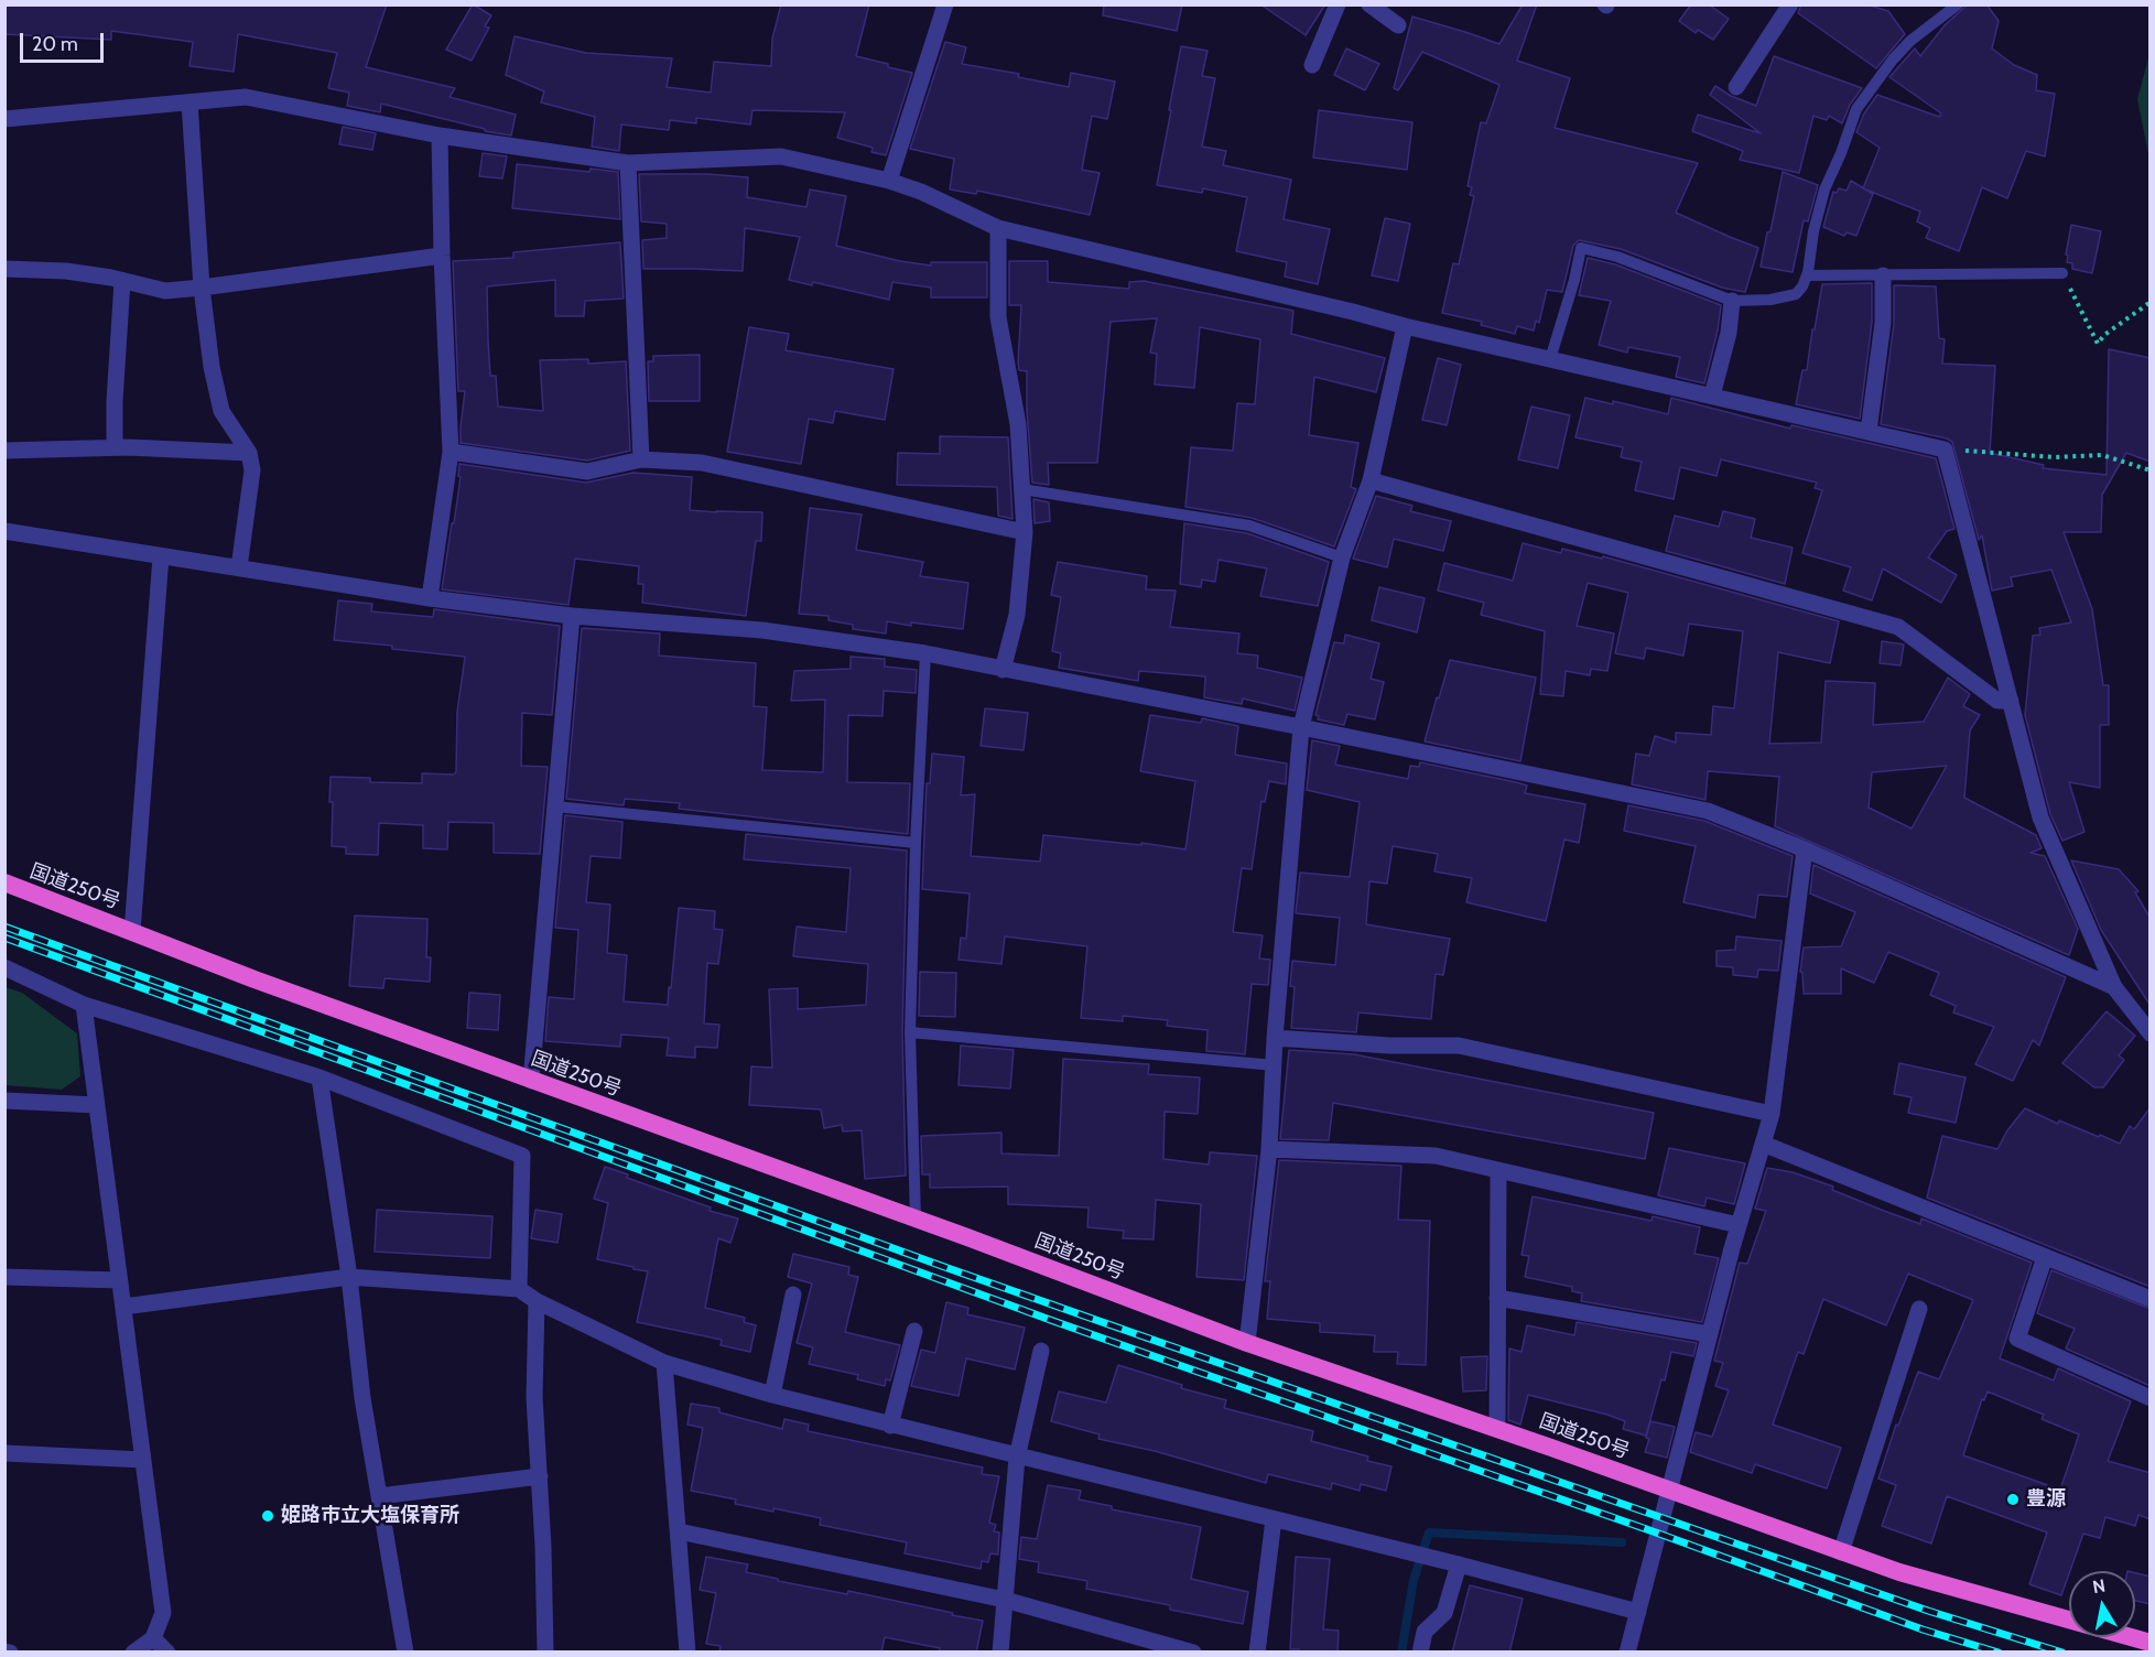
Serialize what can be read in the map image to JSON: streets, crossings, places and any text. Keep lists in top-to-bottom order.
{
  "streets": {
    "highway": ["国道250号"]
  },
  "places": ["豊源", "姫路市立大塩保育所"],
  "scale_bar": "20 m",
  "north": "top"
}
